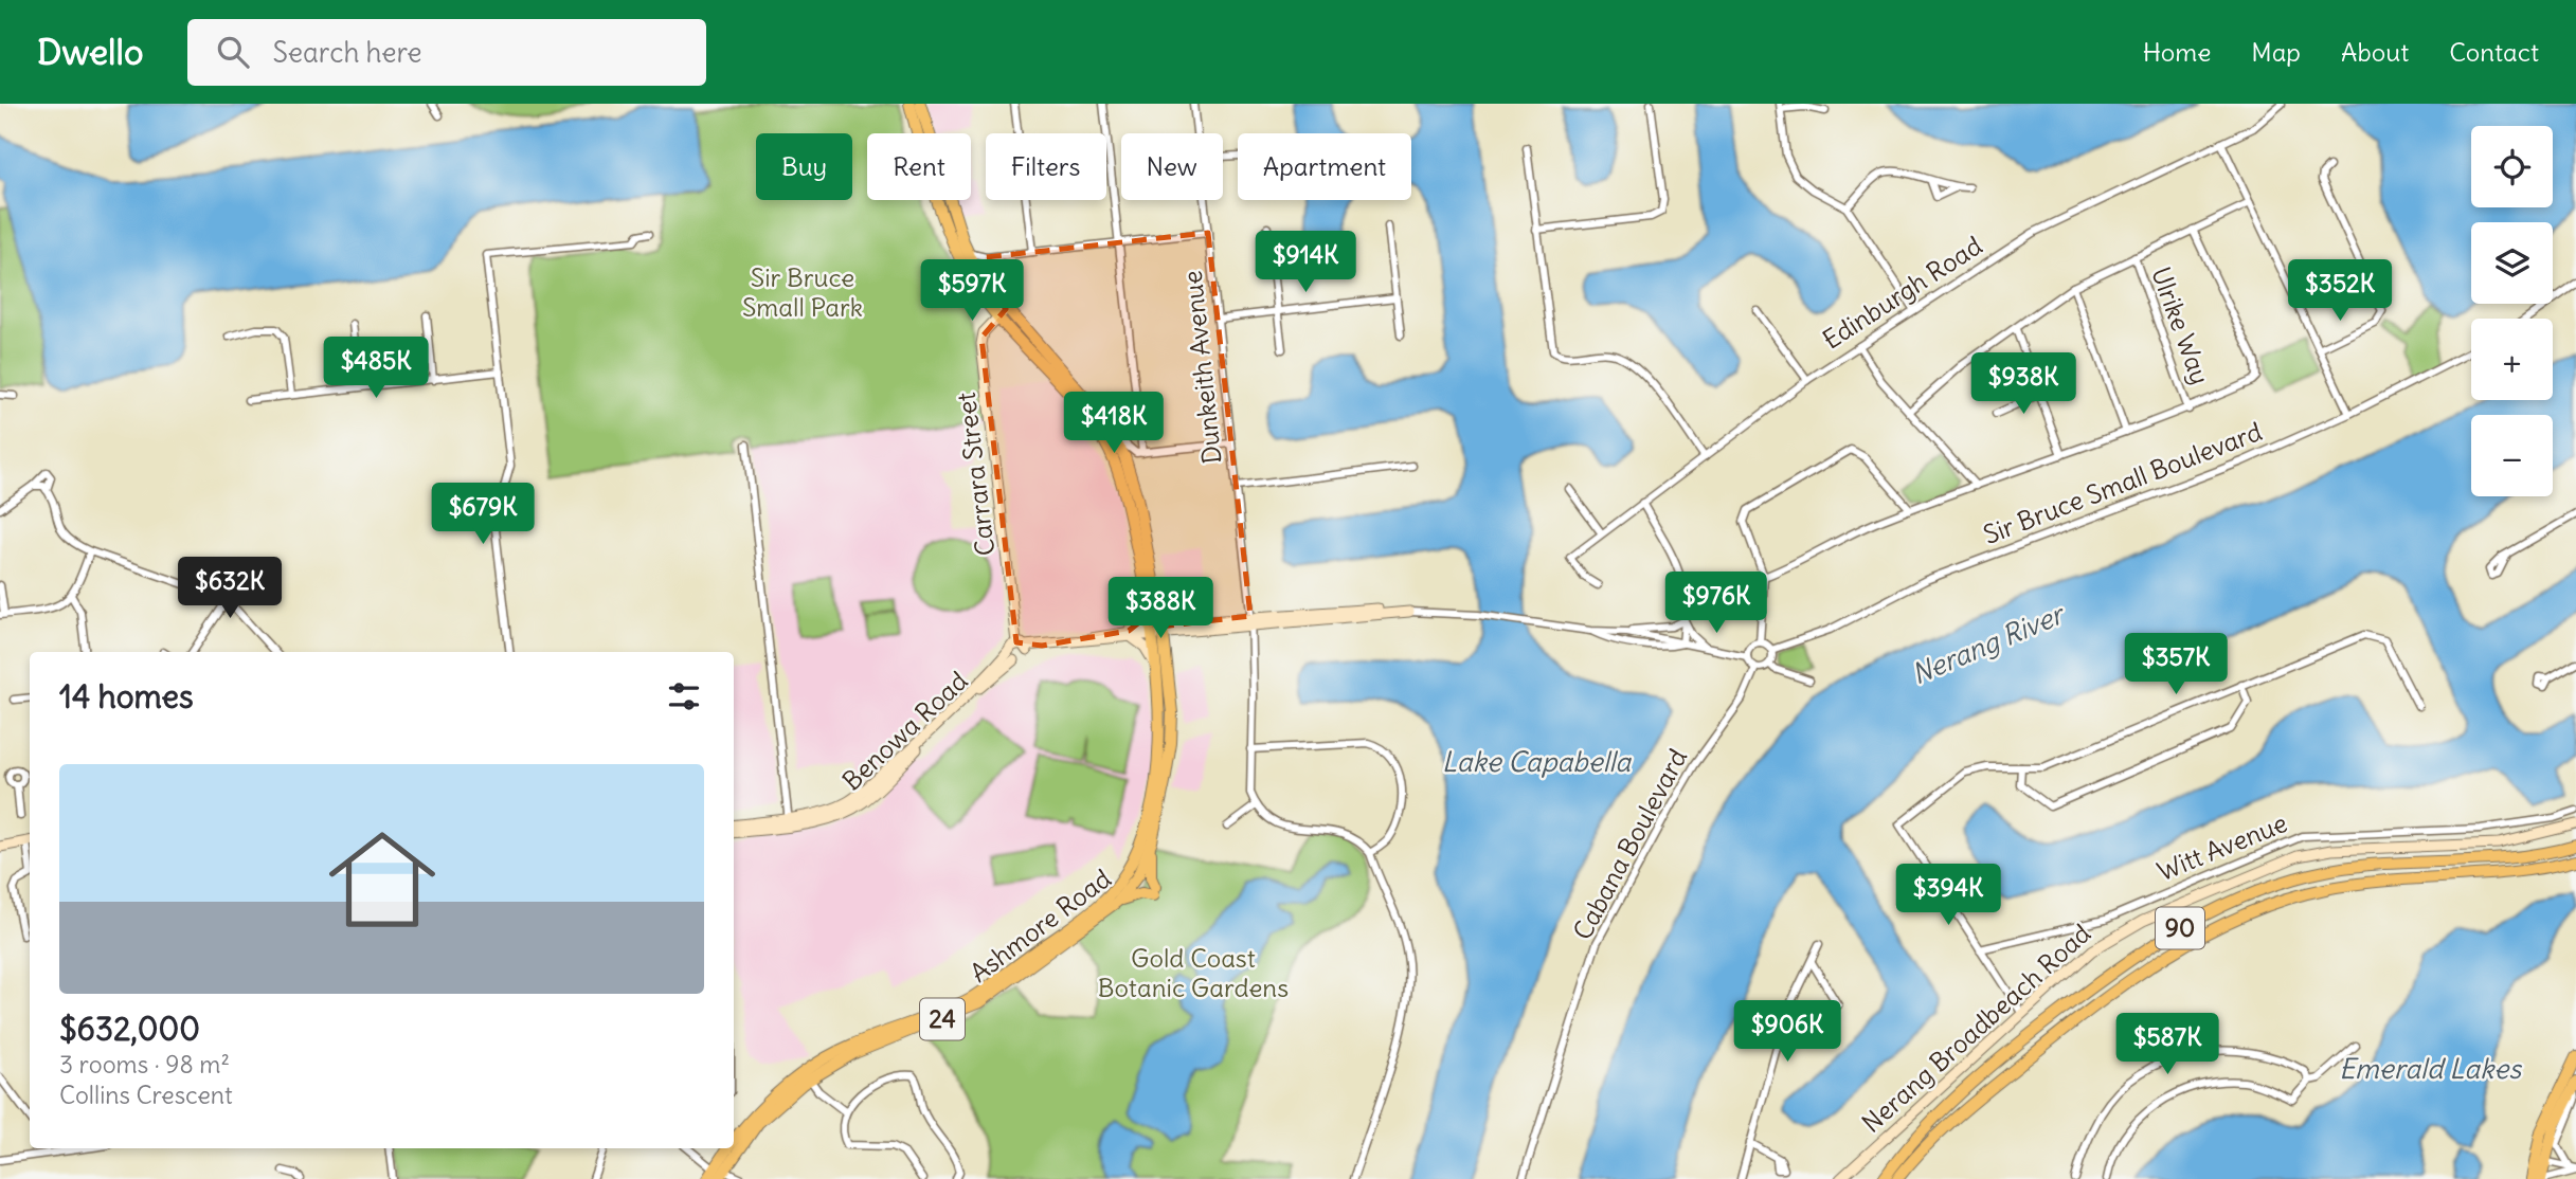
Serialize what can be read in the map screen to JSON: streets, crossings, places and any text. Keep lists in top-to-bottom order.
{
  "streets": {
    "main road": ["Ashmore Road", "90", "24"],
    "street": [
      "Edinburgh Road",
      "Ulrike Way",
      "Dunkeith Avenue",
      "Carrara Street",
      "Sir Bruce Small Boulevard",
      "Benowa Road",
      "Cabana Boulevard",
      "Witt Avenue",
      "Nerang Broadbeach Road"
    ]
  },
  "crossings": [
    ["Carrara Street", "Ashmore Road"],
    ["Sir Bruce Small Boulevard", "Cabana Boulevard"]
  ],
  "water": ["Nerang River", "Lake Capabella", "Emerald Lakes"],
  "parks": ["Sir Bruce Small Park", "Gold Coast Botanic Gardens"],
  "page": {
    "header": "Dwello",
    "search": "Search here",
    "nav": [
      "Home",
      "Map",
      "About",
      "Contact"
    ],
    "map_buttons": ["+", "−"],
    "chip": [
      "Buy",
      "Rent",
      "Filters",
      "New",
      "Apartment"
    ],
    "price": [
      "$914K",
      "$597K",
      "$352K",
      "$485K",
      "$938K",
      "$418K",
      "$679K",
      "$632K",
      "$976K",
      "$388K",
      "$357K",
      "$394K",
      "$906K",
      "$587K"
    ],
    "heading": "14 homes",
    "list": [
      {
        "name": "$632,000",
        "note": "3 rooms · 98 m² · Collins Crescent"
      }
    ]
  }
}
